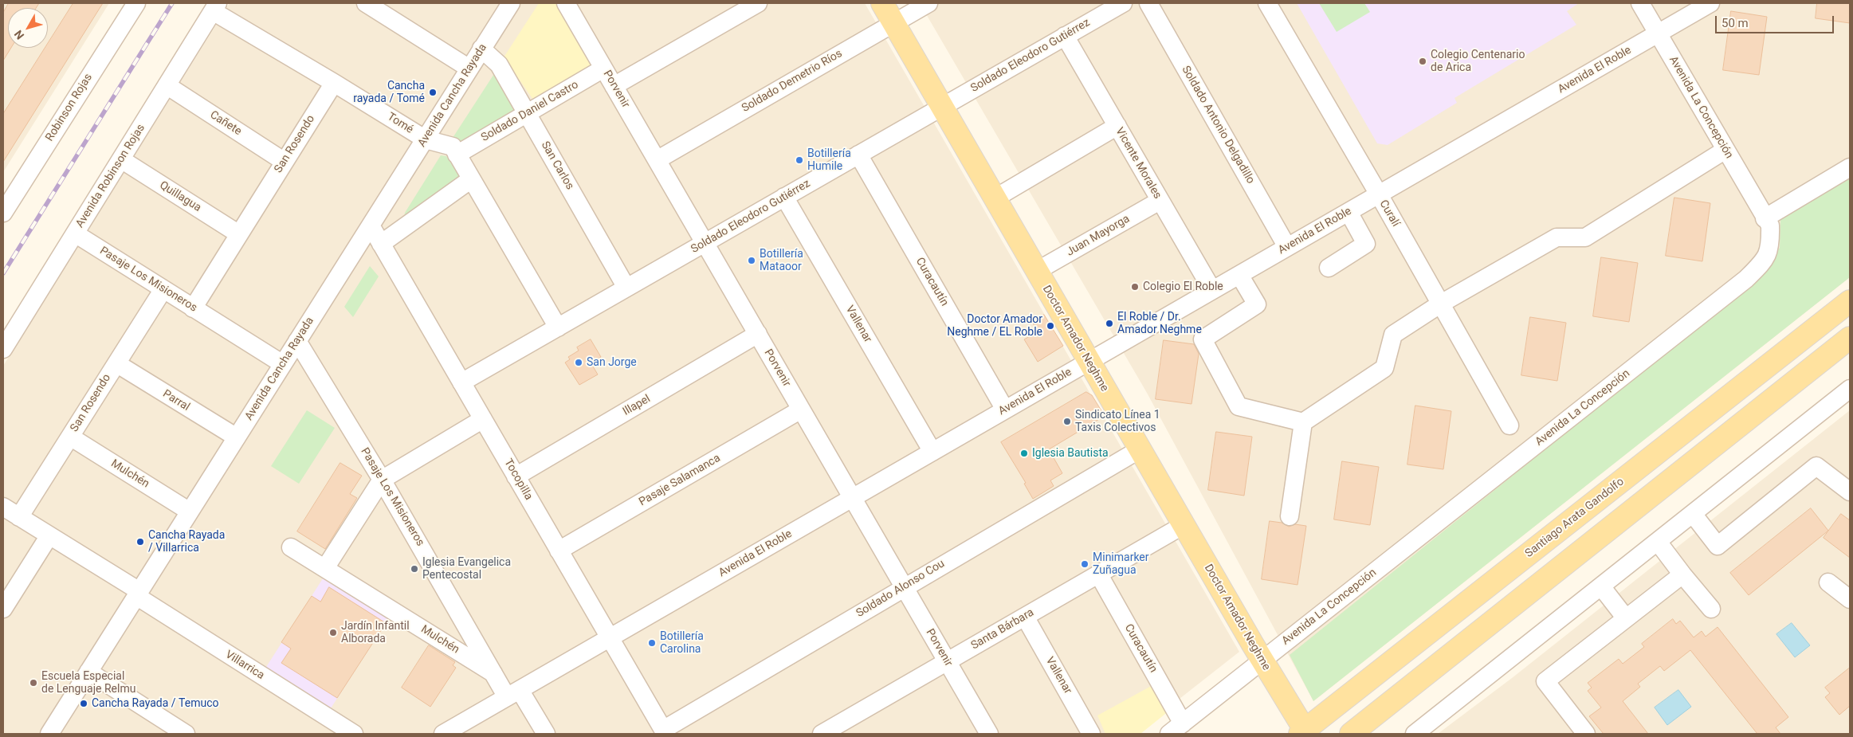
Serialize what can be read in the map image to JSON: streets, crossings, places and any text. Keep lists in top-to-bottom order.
{
  "streets": {
    "main road": ["Doctor Amador Neghme", "Santiago Arata Gandolfo"],
    "street": [
      "Soldado Eleodoro Gutiérrez",
      "Avenida El Roble",
      "Soldado Demetrio Ríos",
      "Porvenir",
      "Avenida Cancha Rayada",
      "Robinson Rojas",
      "Avenida La Concepción",
      "Soldado Daniel Castro",
      "Cañete",
      "Tomé",
      "Soldado Antonio Delgadillo",
      "San Rosendo",
      "Vicente Morales",
      "San Carlos",
      "Avenida Robinson Rojas",
      "Quillagua",
      "Curalí",
      "Juan Mayorga",
      "Pasaje Los Misioneros",
      "Curacautín",
      "Vallenar",
      "Parral",
      "Illapel",
      "Mulchén",
      "Tocopilla",
      "Pasaje Salamanca",
      "Soldado Alonso Cou",
      "Santa Bárbara",
      "Villarrica"
    ]
  },
  "crossings": [
    ["Soldado Eleodoro Gutiérrez", "Porvenir"],
    ["Soldado Eleodoro Gutiérrez", "Tomé"],
    ["Soldado Eleodoro Gutiérrez", "Vicente Morales"],
    ["Soldado Eleodoro Gutiérrez", "San Carlos"],
    ["Soldado Eleodoro Gutiérrez", "Curacautín"],
    ["Soldado Eleodoro Gutiérrez", "Vallenar"],
    ["Soldado Eleodoro Gutiérrez", "Doctor Amador Neghme"],
    ["Soldado Eleodoro Gutiérrez", "Tocopilla"],
    ["Avenida El Roble", "Porvenir"],
    ["Avenida El Roble", "Avenida La Concepción"],
    ["Avenida El Roble", "Soldado Antonio Delgadillo"],
    ["Avenida El Roble", "Vicente Morales"],
    ["Avenida El Roble", "Curalí"],
    ["Avenida El Roble", "Pasaje Los Misioneros"],
    ["Avenida El Roble", "Curacautín"],
    ["Avenida El Roble", "Vallenar"],
    ["Avenida El Roble", "Doctor Amador Neghme"],
    ["Avenida El Roble", "Tocopilla"],
    ["Soldado Demetrio Ríos", "Porvenir"],
    ["Soldado Demetrio Ríos", "Doctor Amador Neghme"],
    ["Porvenir", "Soldado Daniel Castro"],
    ["Porvenir", "Illapel"],
    ["Porvenir", "Pasaje Salamanca"],
    ["Porvenir", "Soldado Alonso Cou"],
    ["Porvenir", "Santa Bárbara"],
    ["Avenida Cancha Rayada", "Tomé"],
    ["Avenida Cancha Rayada", "San Carlos"],
    ["Avenida Cancha Rayada", "Pasaje Los Misioneros"],
    ["Avenida Cancha Rayada", "Parral"],
    ["Avenida Cancha Rayada", "Mulchén"],
    ["Avenida Cancha Rayada", "Tocopilla"],
    ["Avenida Cancha Rayada", "Villarrica"],
    ["Avenida La Concepción", "Curacautín"],
    ["Avenida La Concepción", "Doctor Amador Neghme"],
    ["Soldado Daniel Castro", "Tomé"],
    ["Soldado Daniel Castro", "San Carlos"],
    ["Cañete", "San Rosendo"],
    ["Cañete", "Avenida Robinson Rojas"],
    ["Tomé", "San Rosendo"],
    ["Tomé", "Avenida Robinson Rojas"],
    ["San Rosendo", "Quillagua"],
    ["San Rosendo", "Pasaje Los Misioneros"],
    ["San Rosendo", "Parral"],
    ["San Rosendo", "Mulchén"],
    ["San Rosendo", "Villarrica"],
    ["Vicente Morales", "Juan Mayorga"],
    ["Avenida Robinson Rojas", "Quillagua"],
    ["Avenida Robinson Rojas", "Pasaje Los Misioneros"],
    ["Juan Mayorga", "Doctor Amador Neghme"],
    ["Pasaje Los Misioneros", "Mulchén"],
    ["Curacautín", "Santa Bárbara"],
    ["Vallenar", "Santa Bárbara"],
    ["Doctor Amador Neghme", "Santiago Arata Gandolfo"],
    ["Doctor Amador Neghme", "Soldado Alonso Cou"],
    ["Doctor Amador Neghme", "Santa Bárbara"],
    ["Illapel", "Tocopilla"],
    ["Tocopilla", "Pasaje Salamanca"],
    ["Tocopilla", "Soldado Alonso Cou"]
  ],
  "places": [
    "Colegio Centenario de Arica",
    "Cancha rayada / Tomé",
    "Botillería Humile",
    "Botillería Mataoor",
    "Colegio El Roble",
    "El Roble / Dr. Amador Neghme",
    "Doctor Amador Neghme / EL Roble",
    "San Jorge",
    "Sindicato Línea 1 Taxis Colectivos",
    "Iglesia Bautista",
    "Cancha Rayada / Villarrica",
    "Minimarker Zuñagua",
    "Iglesia Evangelica Pentecostal",
    "Jardín Infantil Alborada",
    "Botillería Carolina",
    "Escuela Especial de Lenguaje Relmu",
    "Cancha Rayada / Temuco"
  ],
  "scale_bar": "50 m",
  "north": "bottom left"
}
